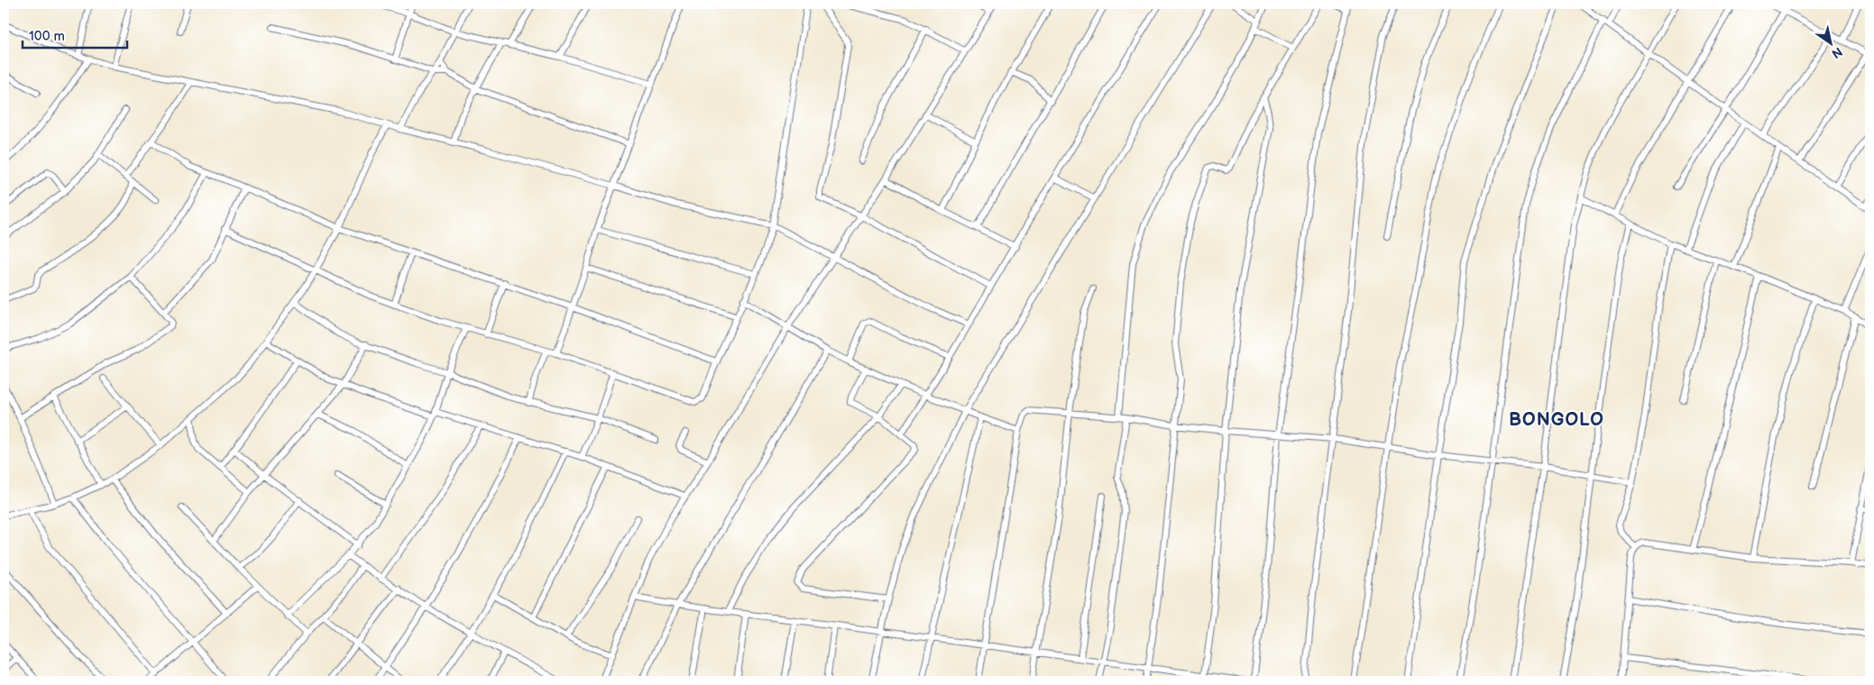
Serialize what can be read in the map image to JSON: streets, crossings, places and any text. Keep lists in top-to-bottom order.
{
  "districts": ["BONGOLO"],
  "scale_bar": "100 m",
  "north": "bottom right"
}
